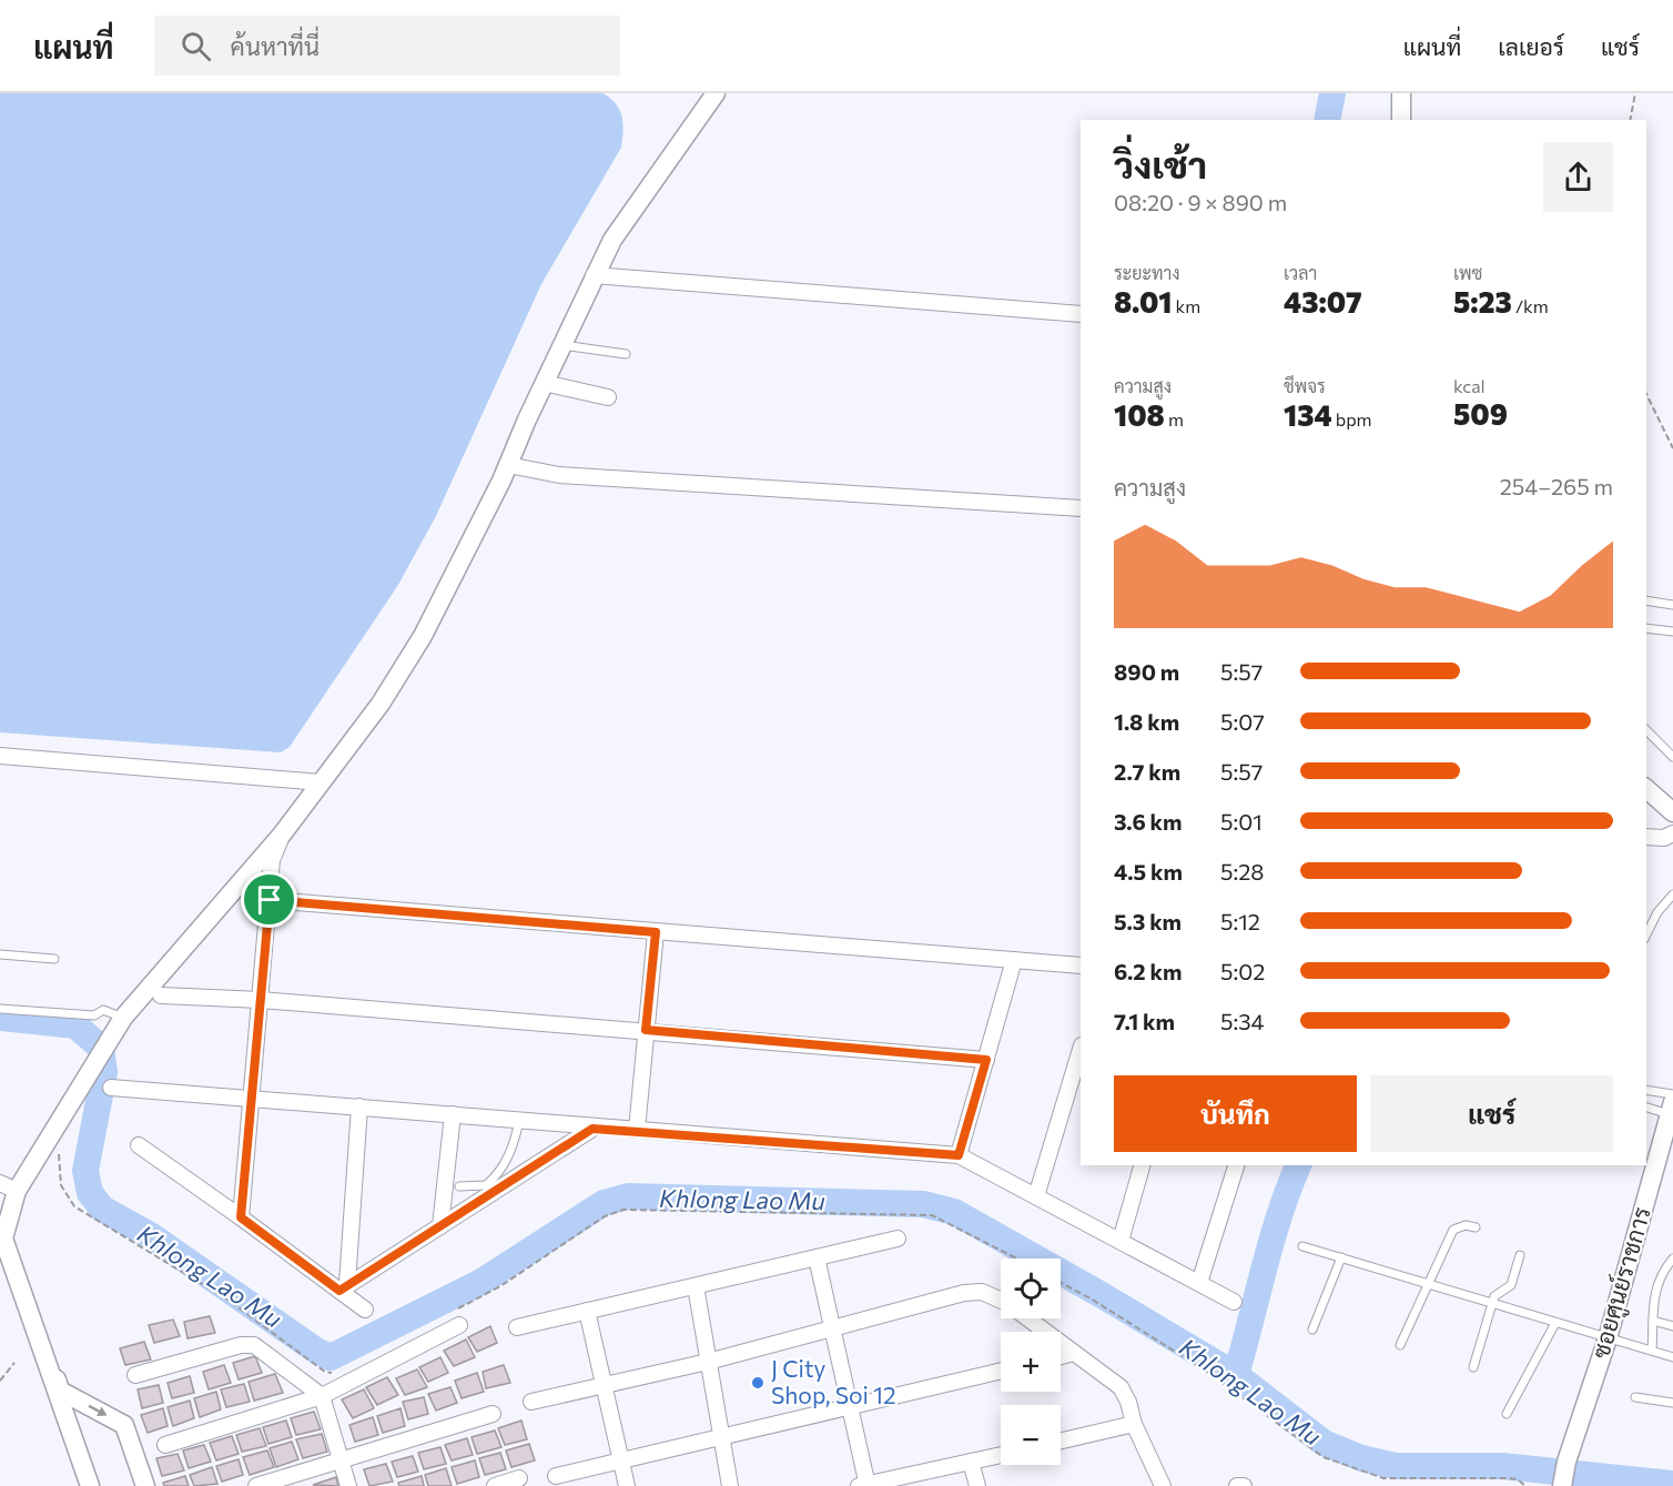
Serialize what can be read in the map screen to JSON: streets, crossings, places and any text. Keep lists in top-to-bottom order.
{
  "streets": {
    "street": ["ซอยศูนย์ราชการ"]
  },
  "water": ["Khlong Lao Mu"],
  "places": ["J City Shop, Soi 12"],
  "page": {
    "header": "แผนที่",
    "search": "ค้นหาที่นี่",
    "nav": ["แผนที่", "เลเยอร์", "แชร์"],
    "heading": ["วิ่งเช้า", "08:20 · 9 × 890 m"],
    "stats": [
      ["ระยะทาง", "8.01 km"],
      ["เวลา", "43:07"],
      ["เพซ", "5:23 /km"],
      ["ความสูง", "108 m"],
      ["ชีพจร", "134 bpm"],
      ["kcal", "509"]
    ],
    "chart": ["ความสูง", "254–265 m"],
    "list": [
      {
        "name": "890 m",
        "note": "5:57"
      },
      {
        "name": "1.8 km",
        "note": "5:07"
      },
      {
        "name": "2.7 km",
        "note": "5:57"
      },
      {
        "name": "3.6 km",
        "note": "5:01"
      },
      {
        "name": "4.5 km",
        "note": "5:28"
      },
      {
        "name": "5.3 km",
        "note": "5:12"
      },
      {
        "name": "6.2 km",
        "note": "5:02"
      },
      {
        "name": "7.1 km",
        "note": "5:34"
      }
    ],
    "buttons": ["บันทึก", "แชร์"],
    "map_buttons": ["+", "−"]
  }
}
